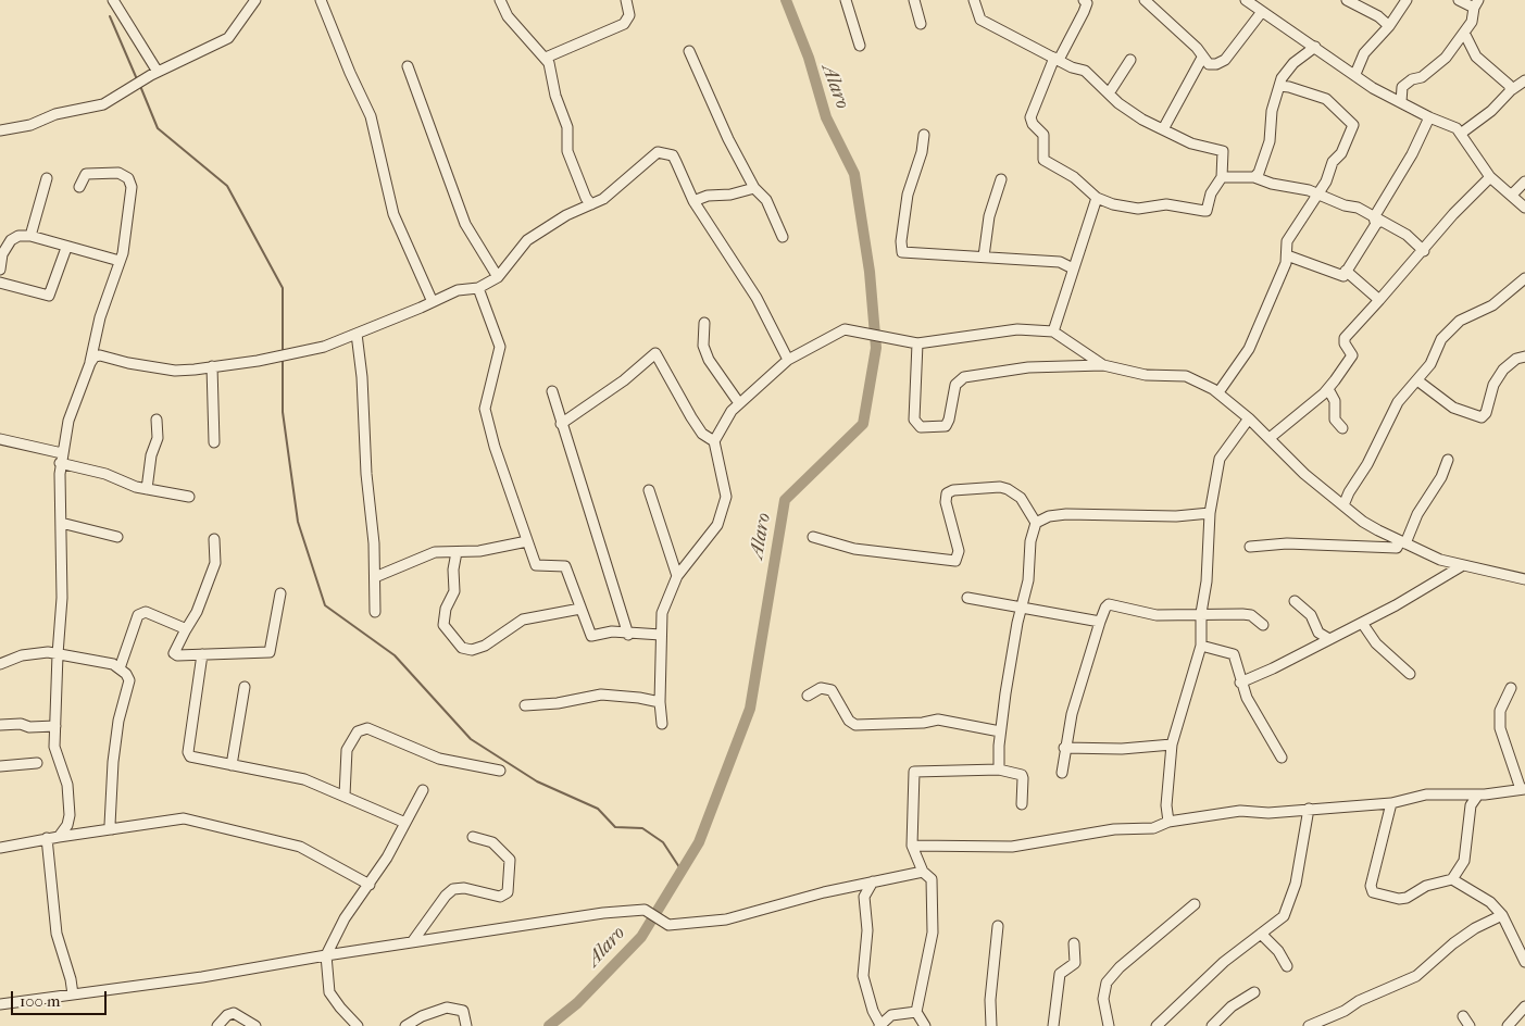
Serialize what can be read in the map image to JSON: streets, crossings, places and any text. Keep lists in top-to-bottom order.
{
  "water": ["Alaro"],
  "scale_bar": "100 m"
}
